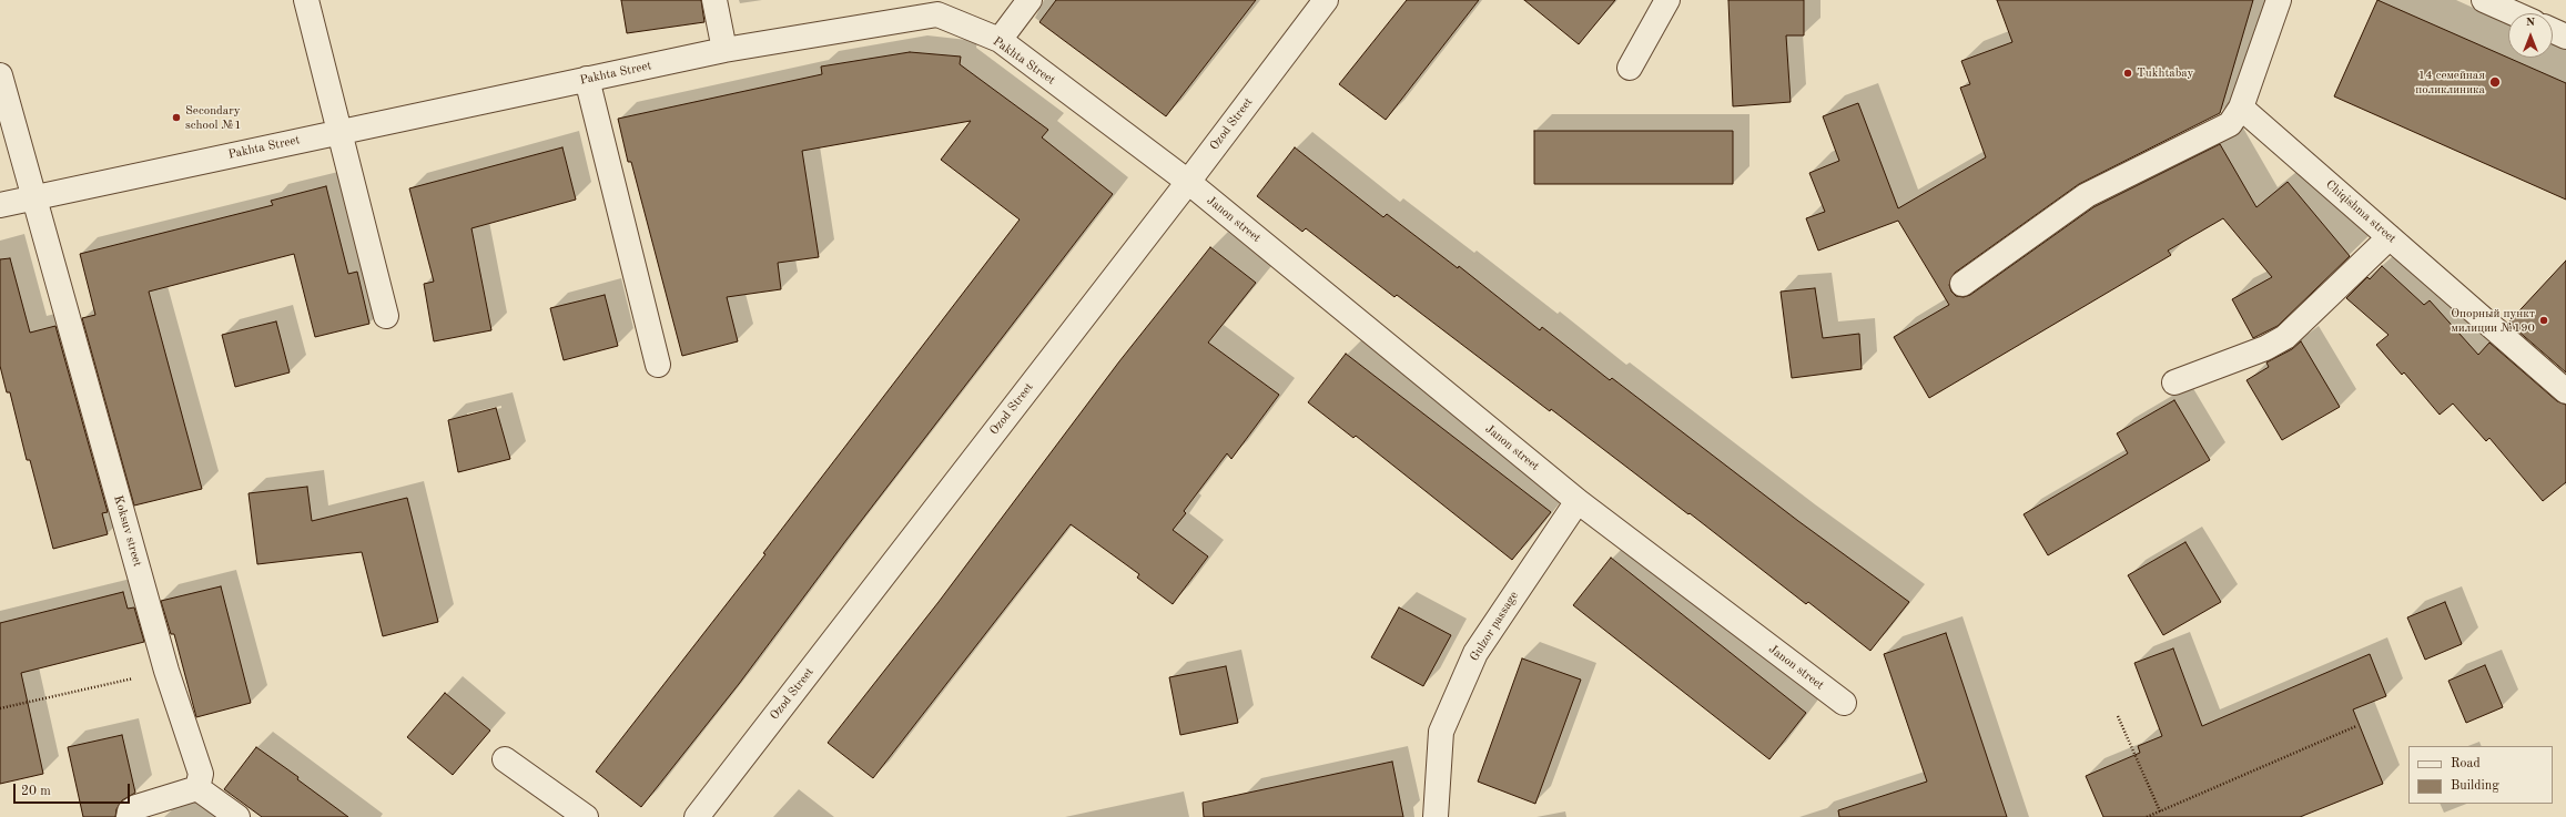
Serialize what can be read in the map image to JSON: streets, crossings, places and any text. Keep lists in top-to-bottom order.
{
  "streets": {
    "street": [
      "Pakhta Street",
      "Ozod Street",
      "Chiqishma street",
      "Janon street",
      "Koksuv street",
      "Gulzor passage"
    ]
  },
  "crossings": [
    ["Pakhta Street", "Ozod Street"],
    ["Pakhta Street", "Janon street"],
    ["Pakhta Street", "Koksuv street"],
    ["Ozod Street", "Janon street"],
    ["Janon street", "Gulzor passage"]
  ],
  "places": [
    "Tukhtabay",
    "14 семейная поликлиника",
    "Secondary school №1",
    "Опорный пункт милиции №190"
  ],
  "legend": ["Road", "Building"],
  "scale_bar": "20 m",
  "north": "top"
}
